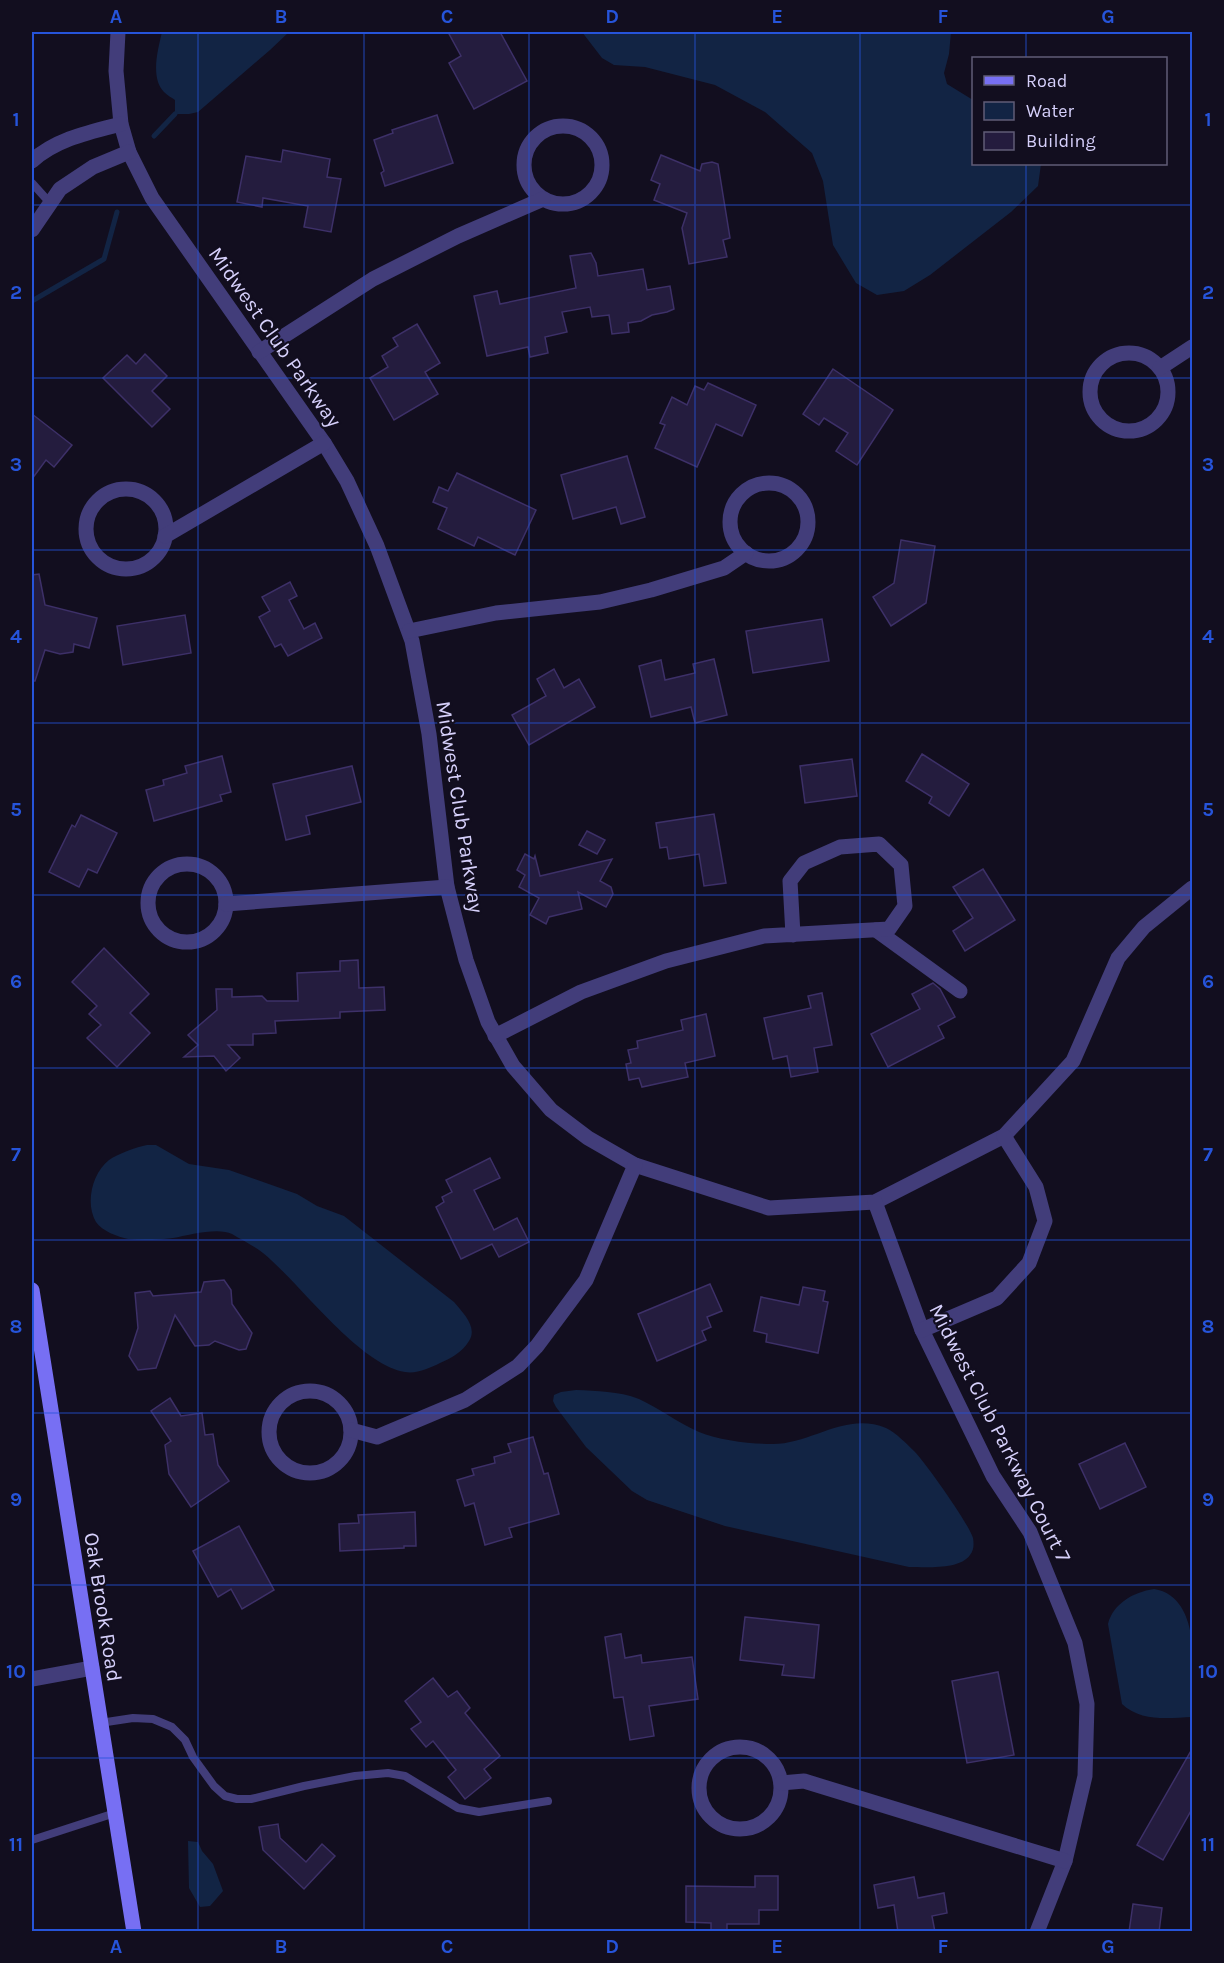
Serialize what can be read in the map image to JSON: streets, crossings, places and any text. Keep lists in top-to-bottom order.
{
  "streets": {
    "main road": ["Oak Brook Road"],
    "street": ["Midwest Club Parkway", "Midwest Club Parkway Court 7"]
  },
  "crossings": [
    ["Midwest Club Parkway", "Midwest Club Parkway Court 7"]
  ],
  "legend": ["Road", "Water", "Building"],
  "grid": {
    "columns": [
      "A",
      "B",
      "C",
      "D",
      "E",
      "F",
      "G"
    ],
    "rows": [
      "1",
      "2",
      "3",
      "4",
      "5",
      "6",
      "7",
      "8",
      "9",
      "10",
      "11"
    ]
  }
}
